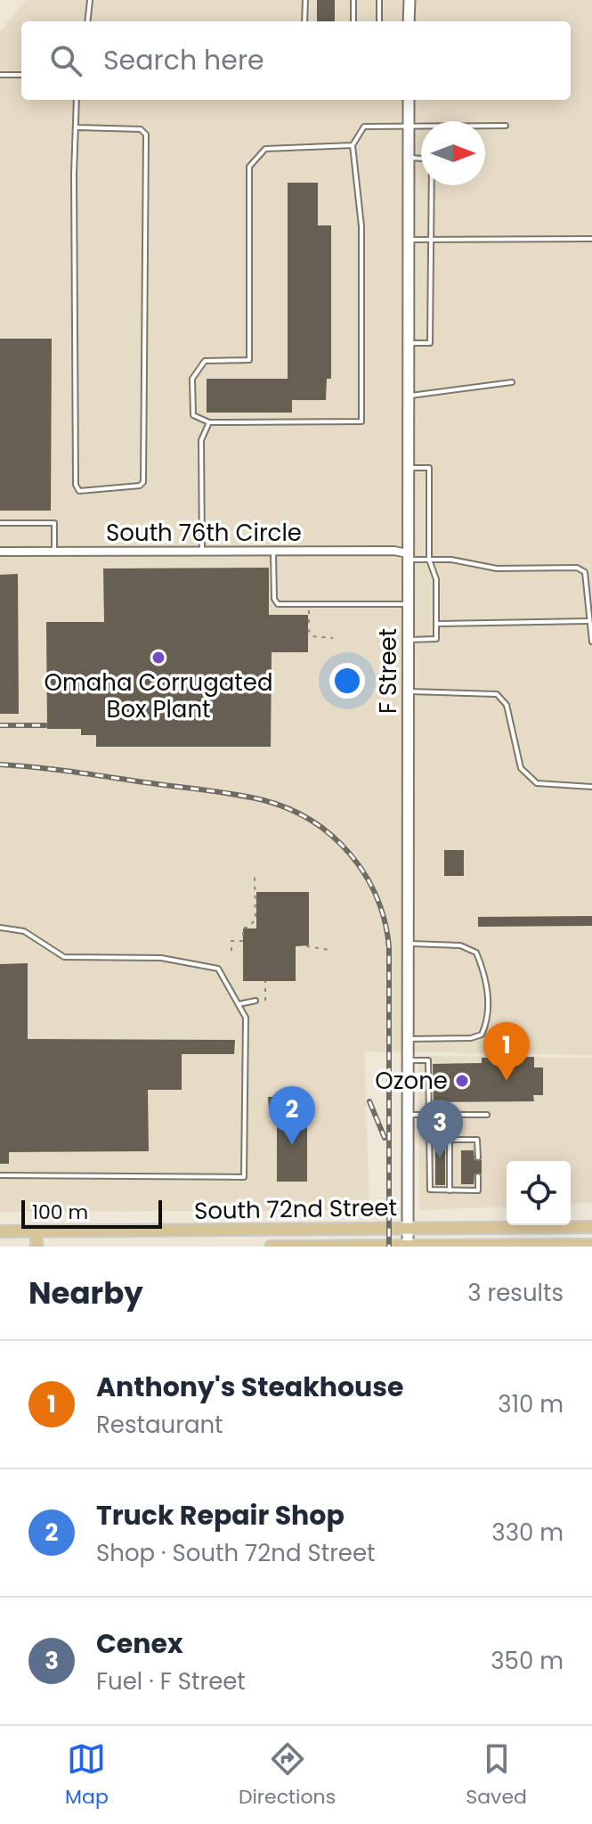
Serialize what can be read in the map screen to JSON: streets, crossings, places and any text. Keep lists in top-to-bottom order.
{
  "streets": {
    "main road": ["South 72nd Street"],
    "street": ["South 76th Circle", "F Street"]
  },
  "crossings": [
    ["South 76th Circle", "F Street"],
    ["F Street", "South 72nd Street"]
  ],
  "places": ["Omaha Corrugated Box Plant", "Ozone"],
  "scale_bar": "100 m",
  "north": "right",
  "page": {
    "search": "Search here",
    "pins": ["1", "2", "3"],
    "scale": "100 m",
    "heading": ["Nearby", "3 results"],
    "list": [
      {
        "mark": "1",
        "name": "Anthony's Steakhouse",
        "note": "Restaurant",
        "value": "310 m"
      },
      {
        "mark": "2",
        "name": "Truck Repair Shop",
        "note": "Shop · South 72nd Street",
        "value": "330 m"
      },
      {
        "mark": "3",
        "name": "Cenex",
        "note": "Fuel · F Street",
        "value": "350 m"
      }
    ],
    "nav": ["Map", "Directions", "Saved"]
  }
}
